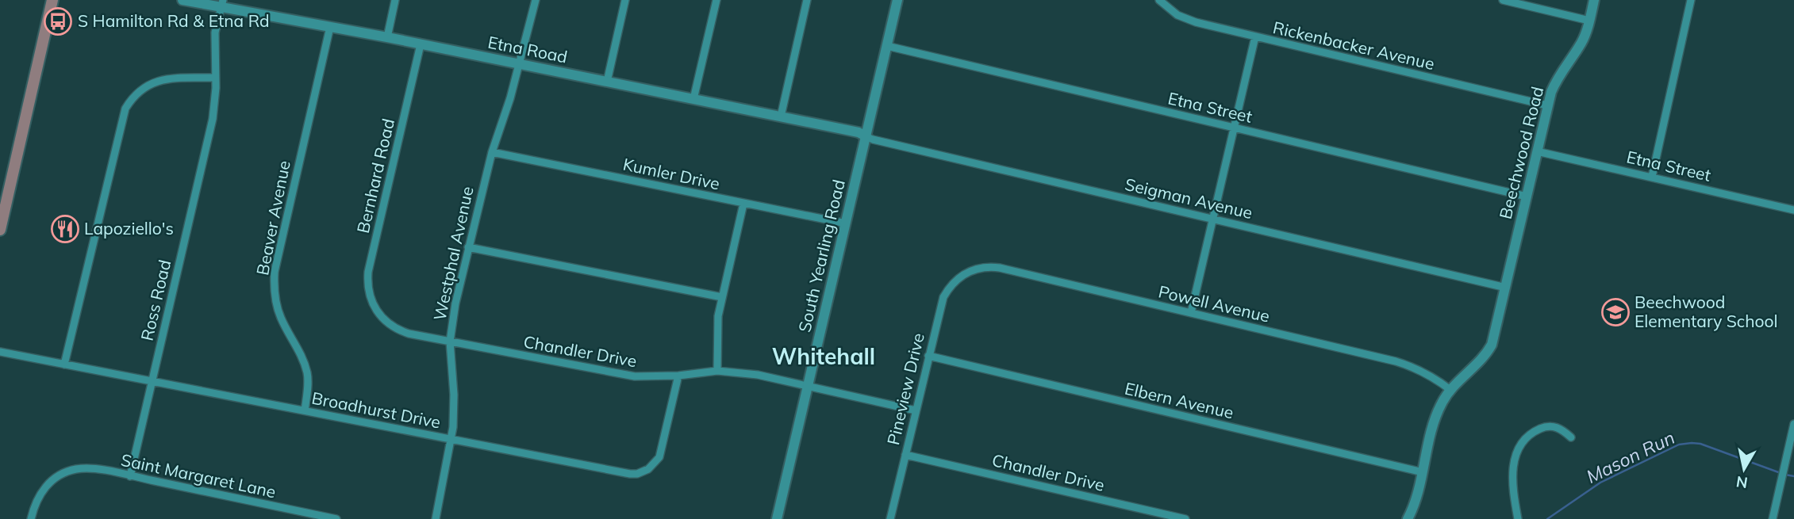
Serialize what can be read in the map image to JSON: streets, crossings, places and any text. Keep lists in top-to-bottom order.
{
  "streets": {
    "street": [
      "Rickenbacker Avenue",
      "Etna Road",
      "Etna Street",
      "Beechwood Road",
      "Kumler Drive",
      "Bernhard Road",
      "Seigman Avenue",
      "Beaver Avenue",
      "Westphal Avenue",
      "South Yearling Road",
      "Ross Road",
      "Powell Avenue",
      "Chandler Drive",
      "Pineview Drive",
      "Elbern Avenue",
      "Broadhurst Drive",
      "Saint Margaret Lane"
    ]
  },
  "crossings": [
    ["Rickenbacker Avenue", "Beechwood Road"],
    ["Etna Road", "Bernhard Road"],
    ["Etna Road", "Seigman Avenue"],
    ["Etna Road", "Beaver Avenue"],
    ["Etna Road", "Westphal Avenue"],
    ["Etna Road", "South Yearling Road"],
    ["Etna Road", "Ross Road"],
    ["Etna Street", "Beechwood Road"],
    ["Etna Street", "South Yearling Road"],
    ["Beechwood Road", "Seigman Avenue"],
    ["Beechwood Road", "Powell Avenue"],
    ["Beechwood Road", "Elbern Avenue"],
    ["Kumler Drive", "Westphal Avenue"],
    ["Kumler Drive", "South Yearling Road"],
    ["Bernhard Road", "Chandler Drive"],
    ["Seigman Avenue", "South Yearling Road"],
    ["Beaver Avenue", "Broadhurst Drive"],
    ["Westphal Avenue", "Chandler Drive"],
    ["Westphal Avenue", "Broadhurst Drive"],
    ["South Yearling Road", "Chandler Drive"],
    ["Ross Road", "Broadhurst Drive"],
    ["Ross Road", "Saint Margaret Lane"],
    ["Powell Avenue", "Pineview Drive"],
    ["Chandler Drive", "Pineview Drive"],
    ["Chandler Drive", "Broadhurst Drive"],
    ["Pineview Drive", "Elbern Avenue"]
  ],
  "districts": ["Whitehall"],
  "water": ["Mason Run"],
  "places": {
    "bus stop": ["S Hamilton Rd & Etna Rd"],
    "restaurant": ["Lapoziello's"],
    "school or university": ["Beechwood Elementary School"]
  },
  "north": "bottom"
}
